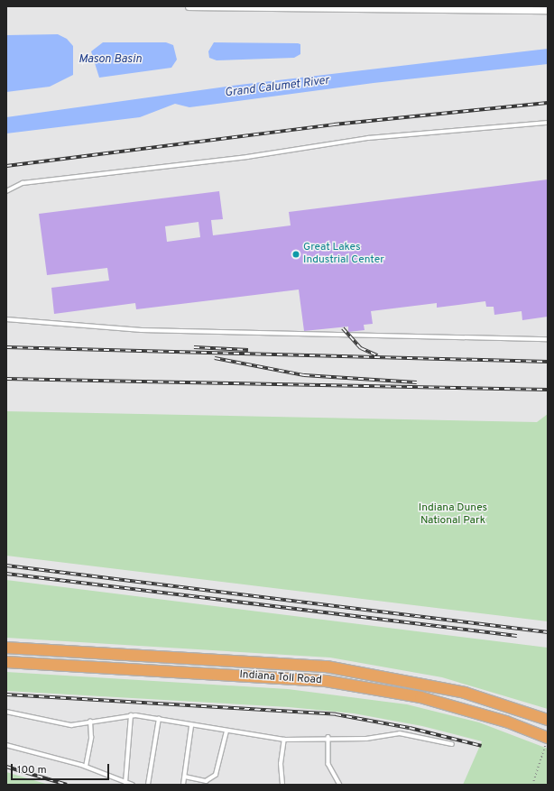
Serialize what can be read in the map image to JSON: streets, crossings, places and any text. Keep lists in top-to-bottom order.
{
  "streets": {
    "highway": ["Indiana Toll Road"]
  },
  "water": ["Mason Basin", "Grand Calumet River"],
  "parks": ["Indiana Dunes National Park"],
  "places": ["Great Lakes Industrial Center"],
  "scale_bar": "100 m"
}
